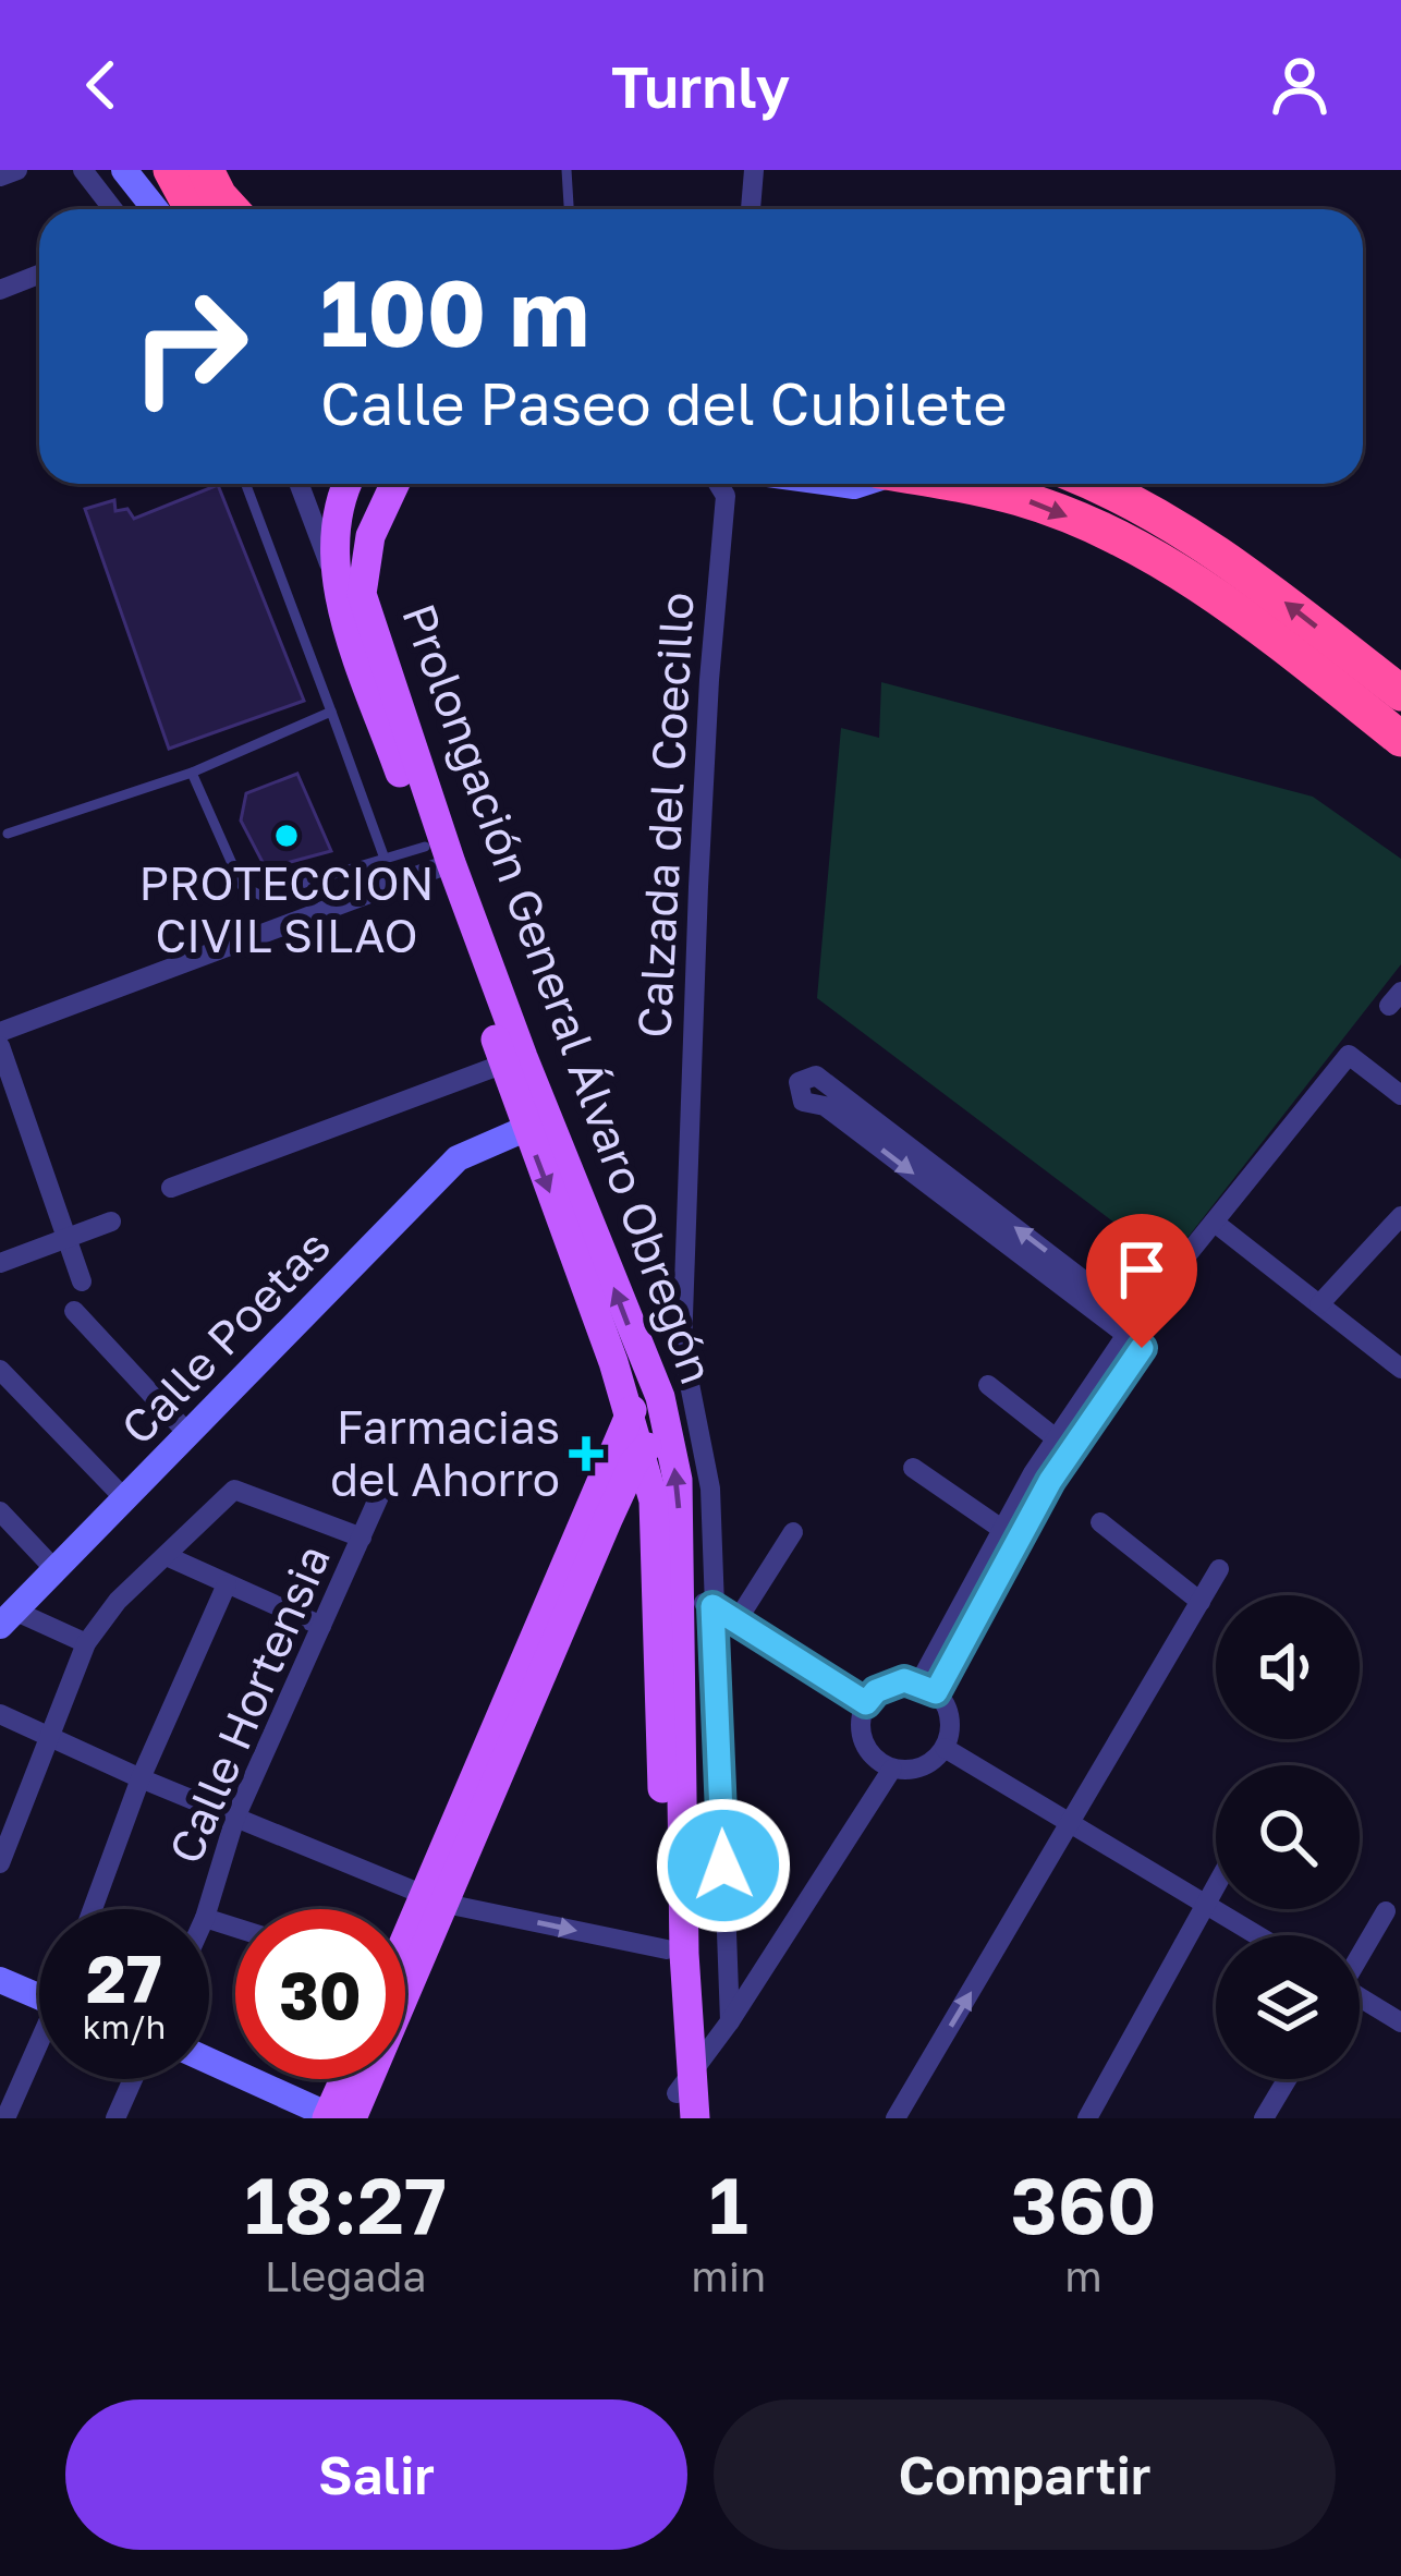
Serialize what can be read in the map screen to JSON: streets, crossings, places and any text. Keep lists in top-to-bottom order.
{
  "streets": {
    "main road": ["Prolongación General Álvaro Obregón"],
    "street": ["Calzada del Coecillo", "Calle Poetas", "Calle Hortensia"]
  },
  "crossings": [
    ["Prolongación General Álvaro Obregón", "Calle Poetas"]
  ],
  "places": {
    "other": ["PROTECCION CIVIL SILAO"],
    "health": ["Farmacias del Ahorro"]
  },
  "page": {
    "header": "Turnly",
    "turn": ["100 m", "Calle Paseo del Cubilete"],
    "speed": "27 km/h",
    "limit": "30",
    "eta": [
      "18:27",
      "Llegada",
      "1",
      "min",
      "360",
      "m"
    ],
    "buttons": ["Salir", "Compartir"]
  }
}
